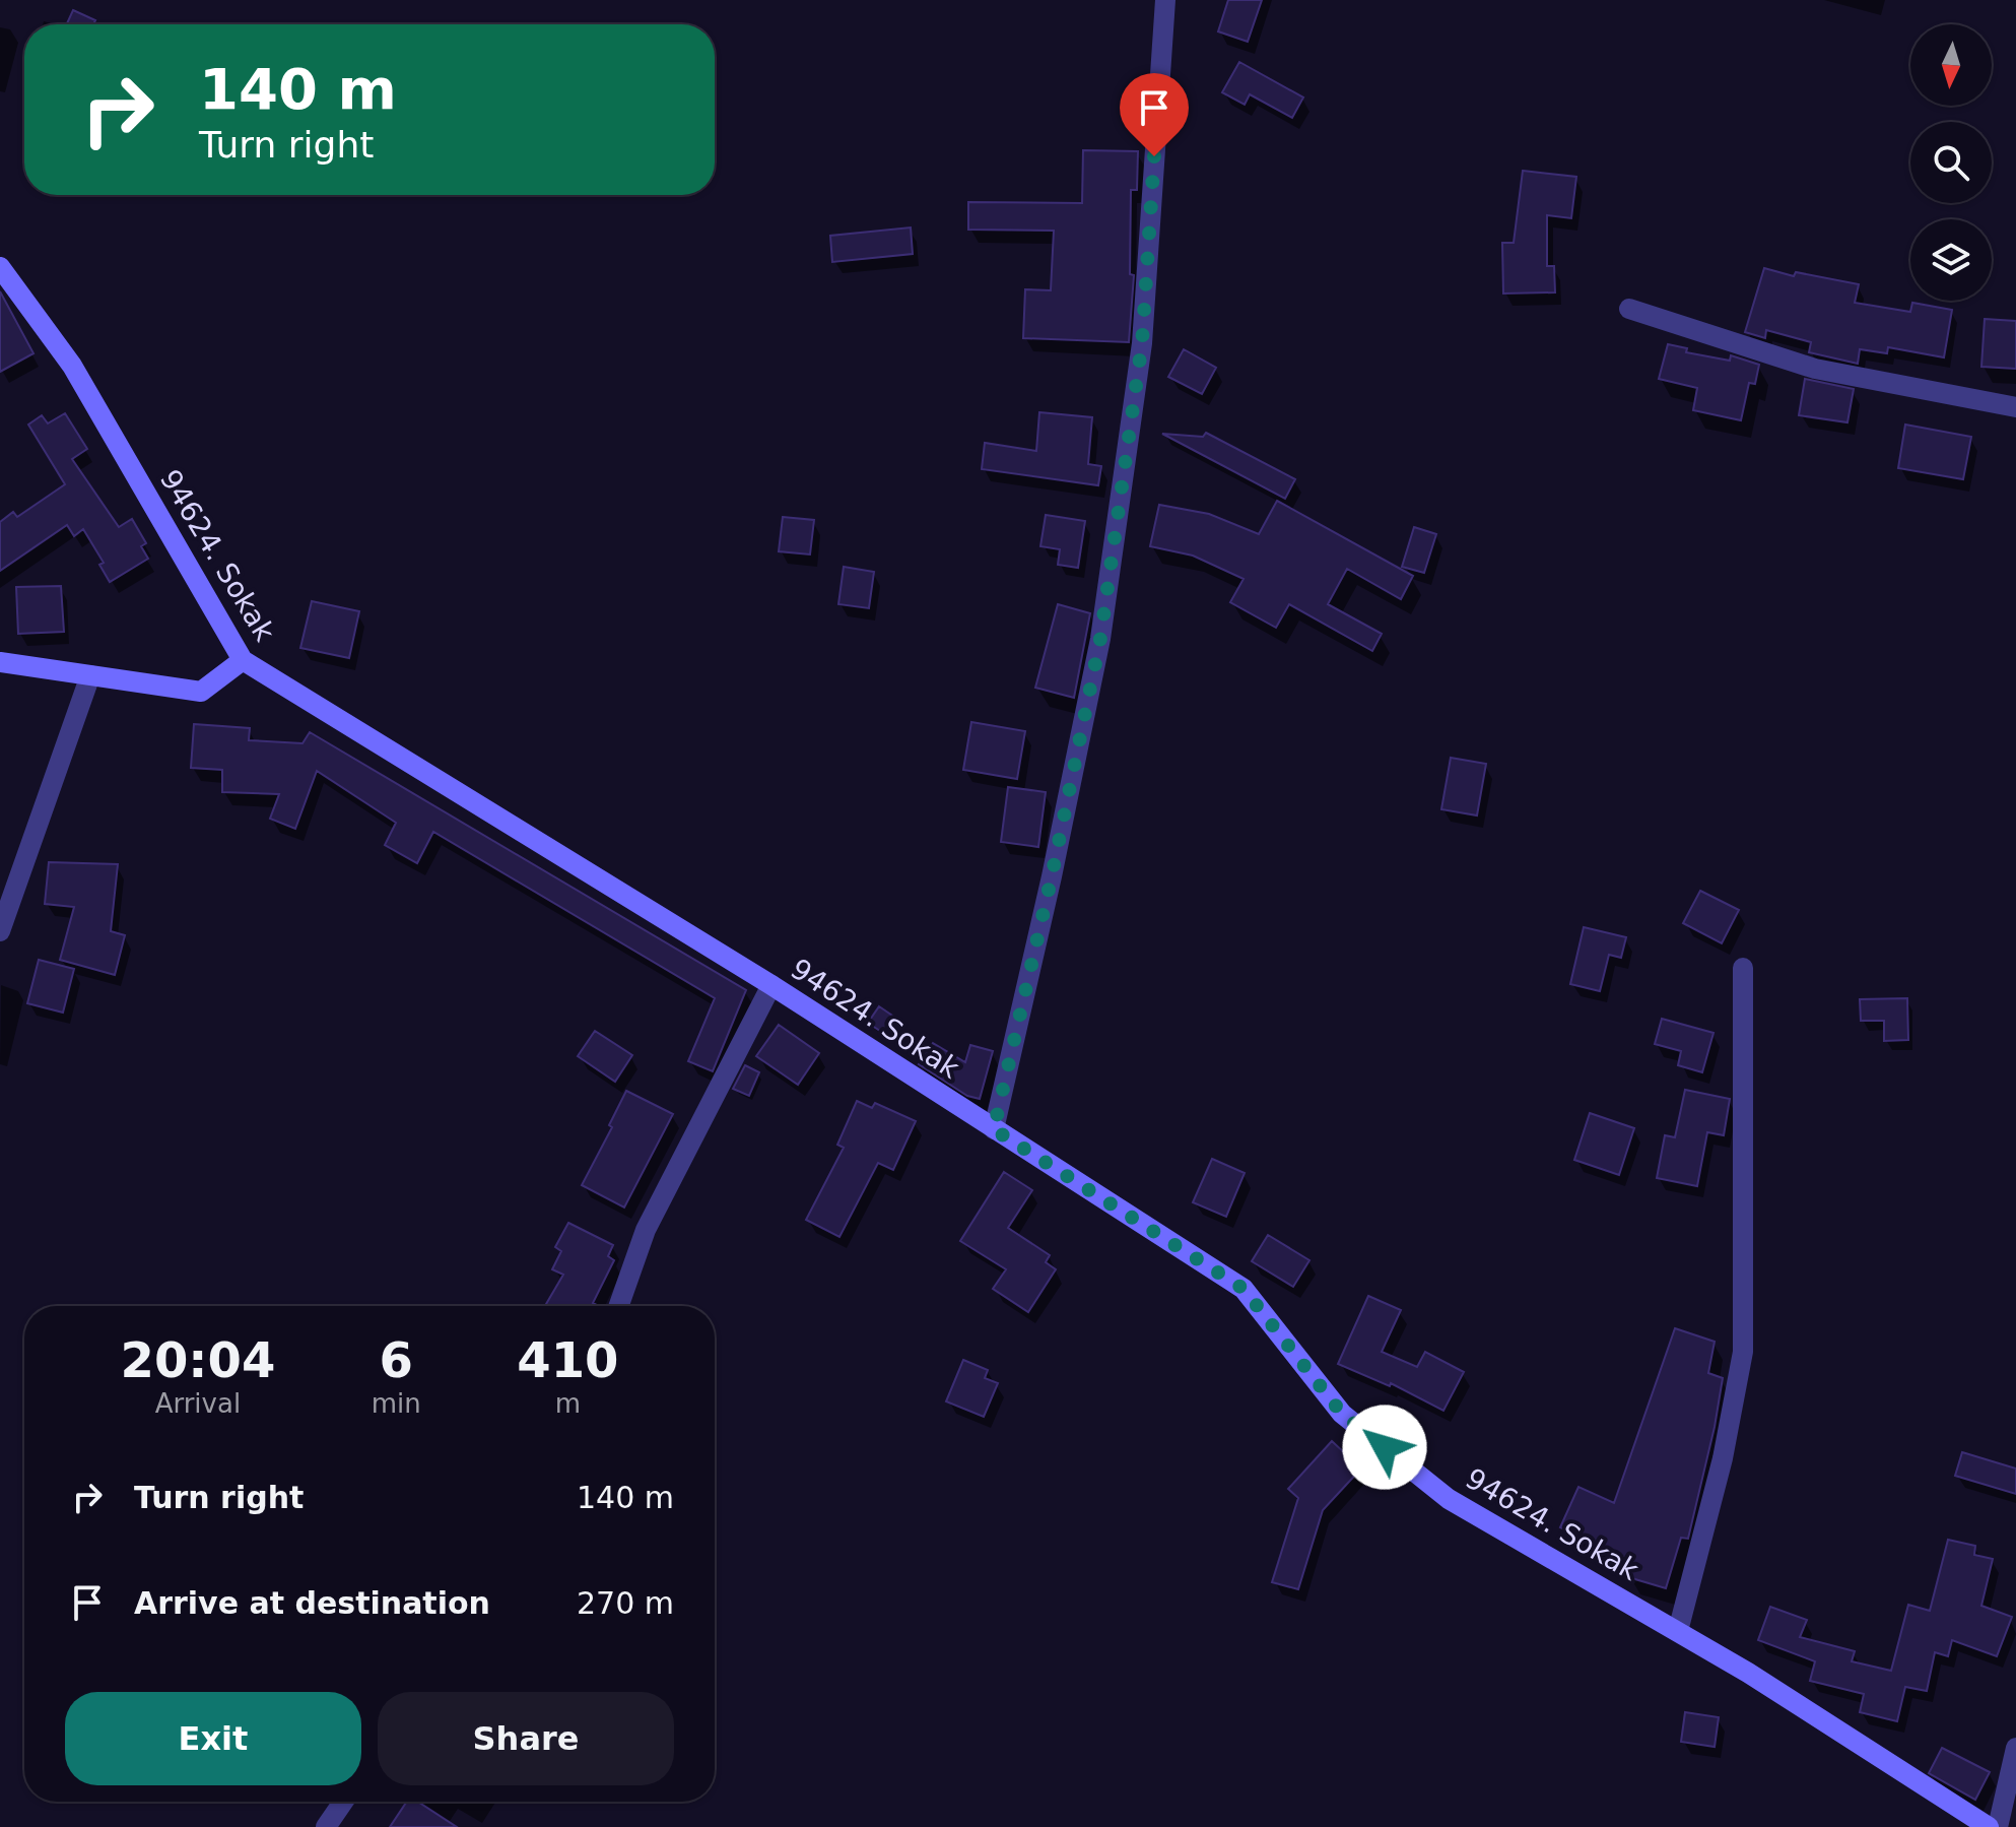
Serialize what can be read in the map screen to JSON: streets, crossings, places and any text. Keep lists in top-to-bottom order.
{
  "streets": {
    "street": ["94624. Sokak"]
  },
  "north": "bottom",
  "page": {
    "turn": ["140 m", "Turn right"],
    "eta": [
      "20:04",
      "Arrival",
      "6",
      "min",
      "410",
      "m"
    ],
    "list": [
      {
        "name": "Turn right",
        "value": "140 m"
      },
      {
        "name": "Arrive at destination",
        "value": "270 m"
      }
    ],
    "buttons": ["Exit", "Share"]
  }
}
